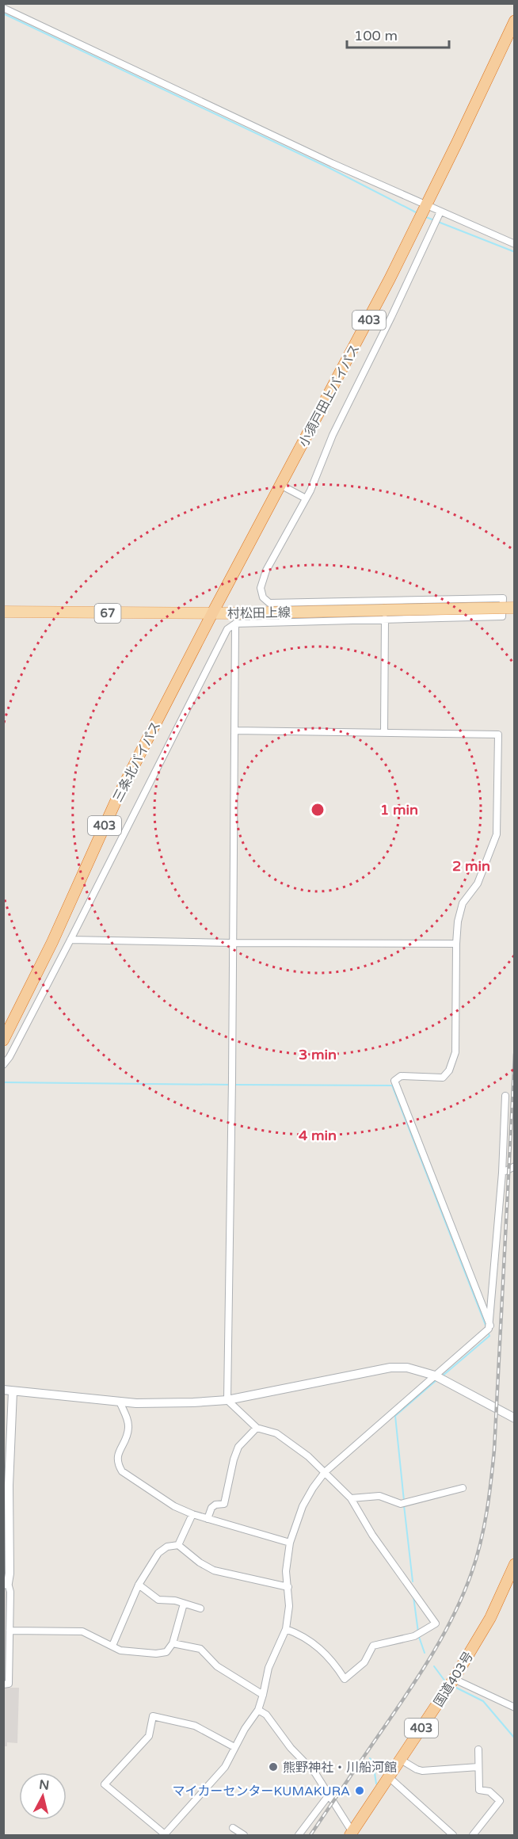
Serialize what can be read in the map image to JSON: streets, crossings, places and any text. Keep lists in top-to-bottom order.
{
  "streets": {
    "highway": [
      "403",
      "小須戸田上バイパス",
      "三条北バイパス",
      "国道403号"
    ],
    "main road": ["村松田上線", "67"]
  },
  "crossings": [
    ["小須戸田上バイパス", "村松田上線"],
    ["小須戸田上バイパス", "三条北バイパス"],
    ["村松田上線", "三条北バイパス"]
  ],
  "places": ["熊野神社・川船河館", "マイカーセンターKUMAKURA"],
  "scale_bar": "100 m",
  "north": "top",
  "rings": [
    "1 min",
    "2 min",
    "3 min",
    "4 min"
  ]
}
